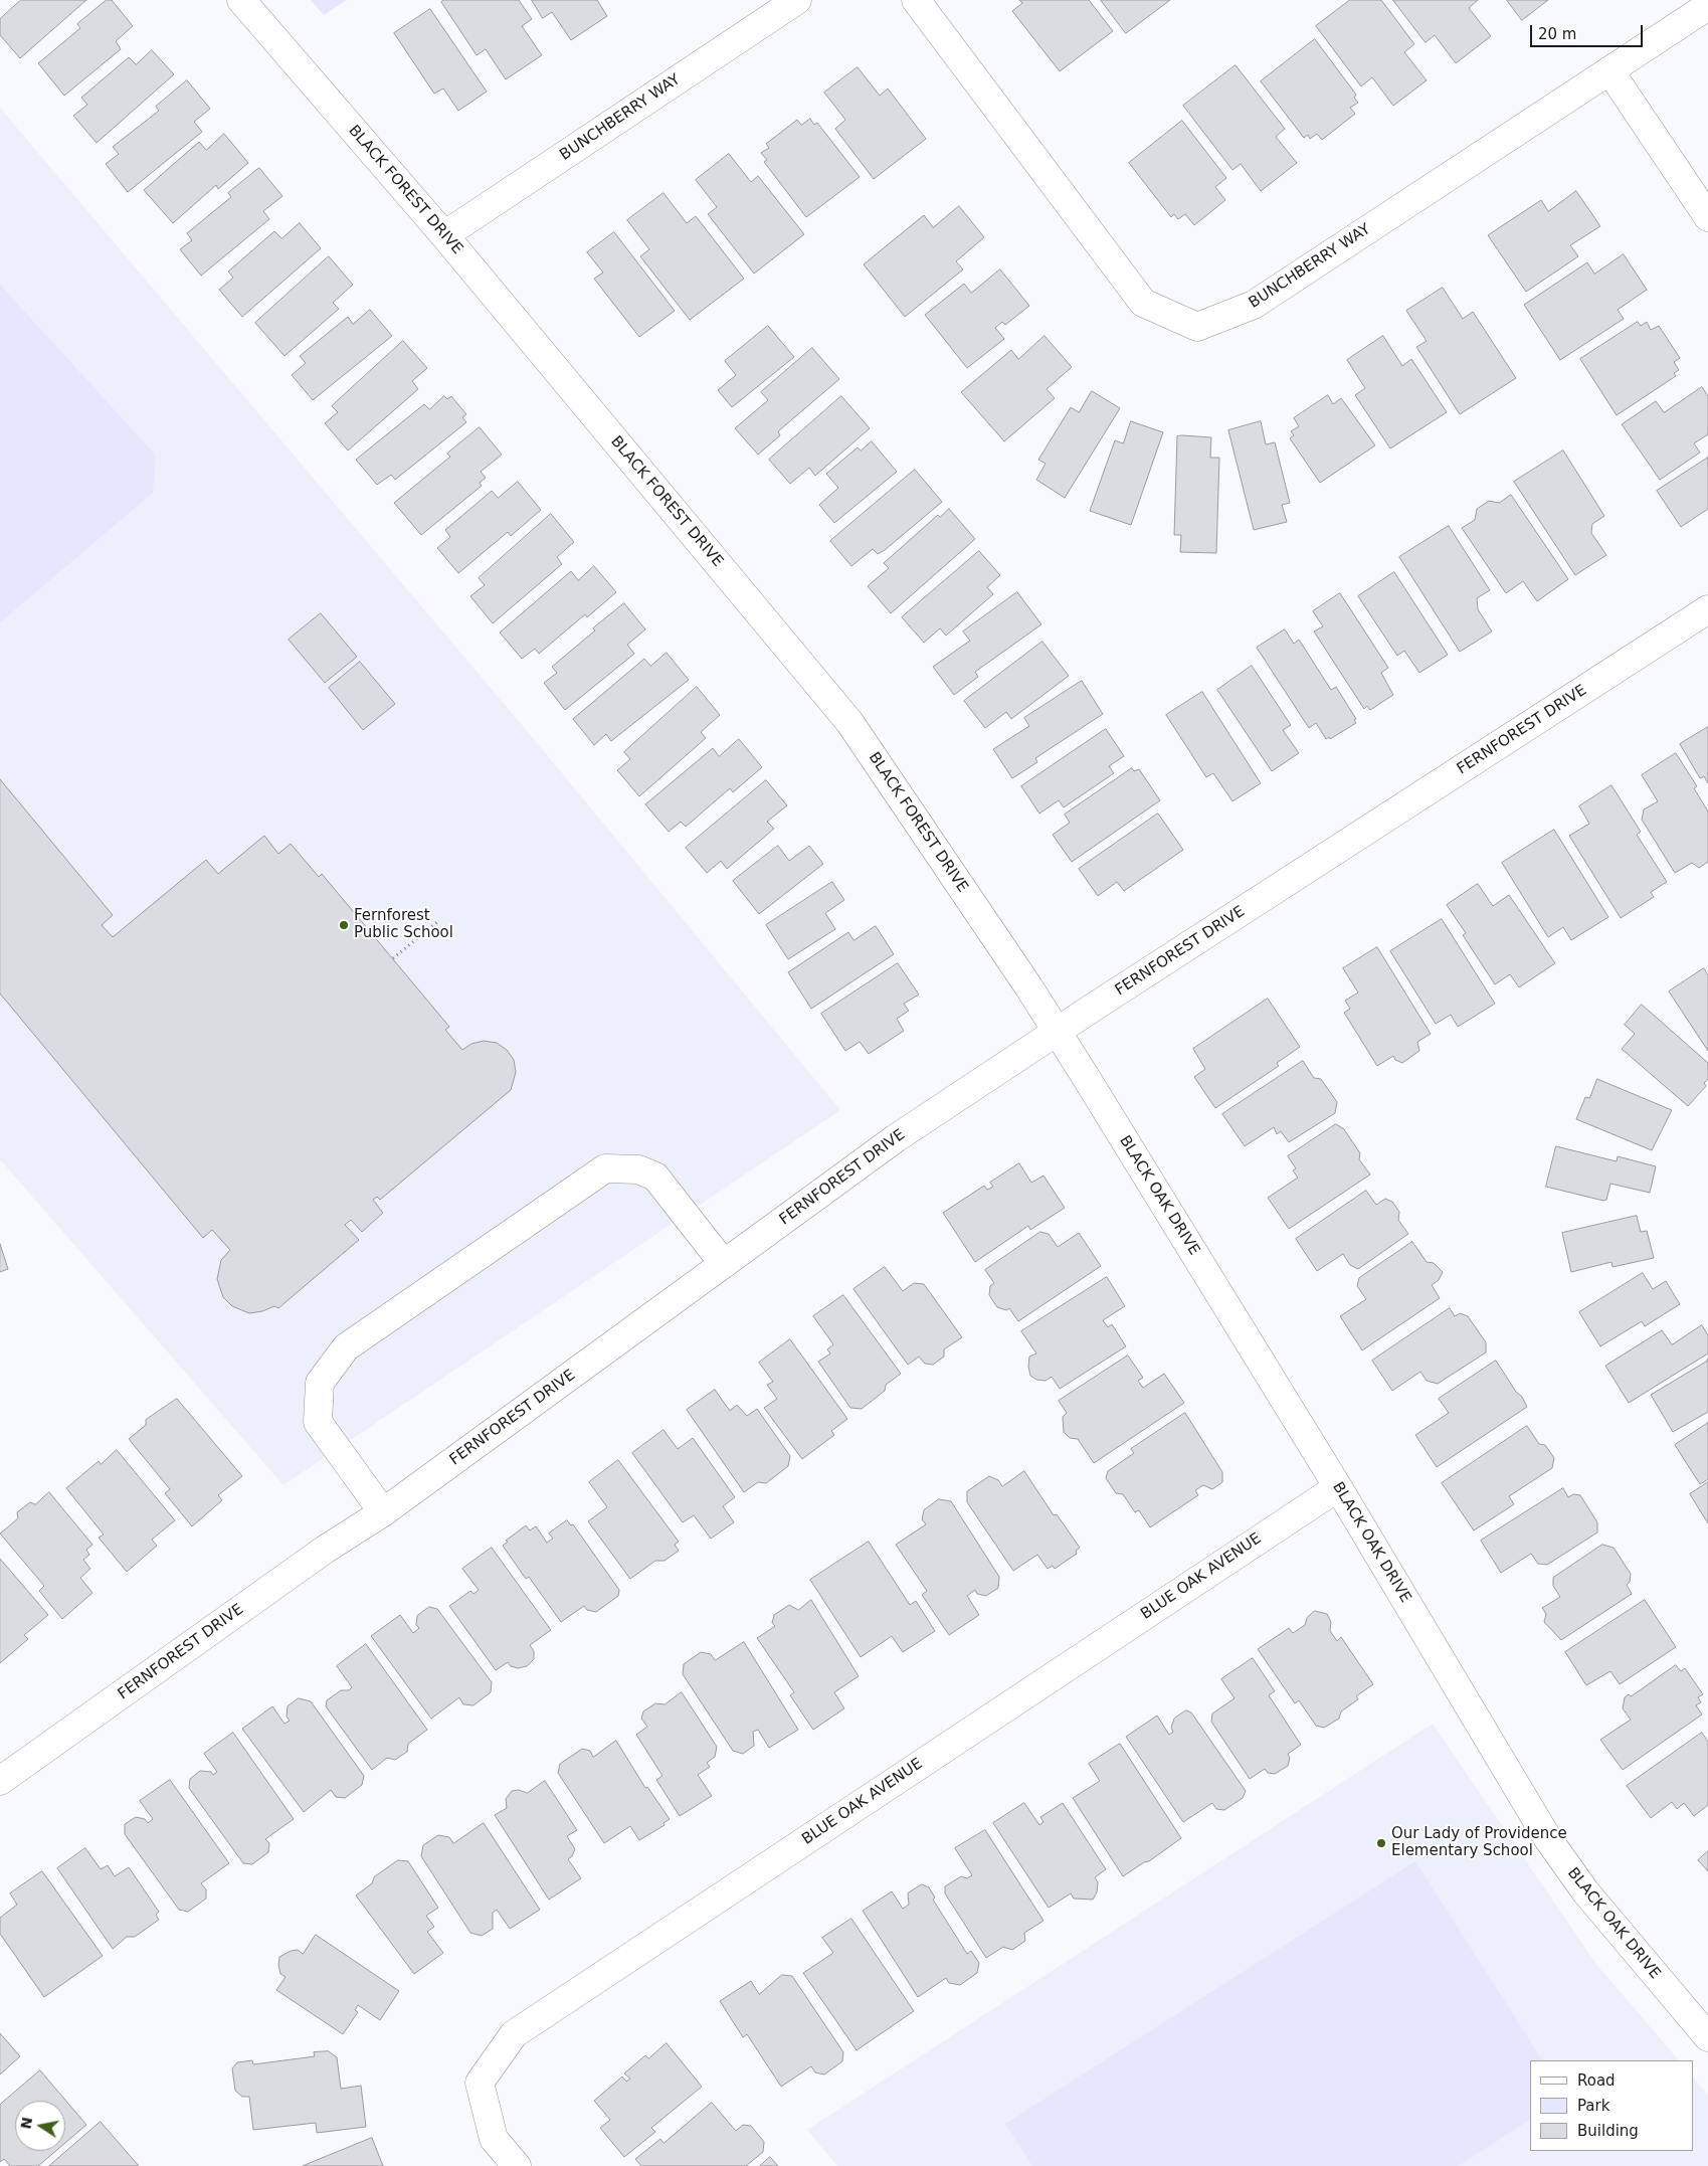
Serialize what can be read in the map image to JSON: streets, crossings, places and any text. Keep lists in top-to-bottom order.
{
  "streets": {
    "street": [
      "BUNCHBERRY WAY",
      "BLACK FOREST DRIVE",
      "FERNFOREST DRIVE",
      "BLACK OAK DRIVE",
      "BLUE OAK AVENUE"
    ]
  },
  "crossings": [
    ["BUNCHBERRY WAY", "BLACK FOREST DRIVE"],
    ["BLACK FOREST DRIVE", "FERNFOREST DRIVE"],
    ["BLACK FOREST DRIVE", "BLACK OAK DRIVE"],
    ["FERNFOREST DRIVE", "BLACK OAK DRIVE"],
    ["BLACK OAK DRIVE", "BLUE OAK AVENUE"]
  ],
  "places": ["Fernforest Public School", "Our Lady of Providence Elementary School"],
  "legend": ["Road", "Park", "Building"],
  "scale_bar": "20 m",
  "north": "left"
}
